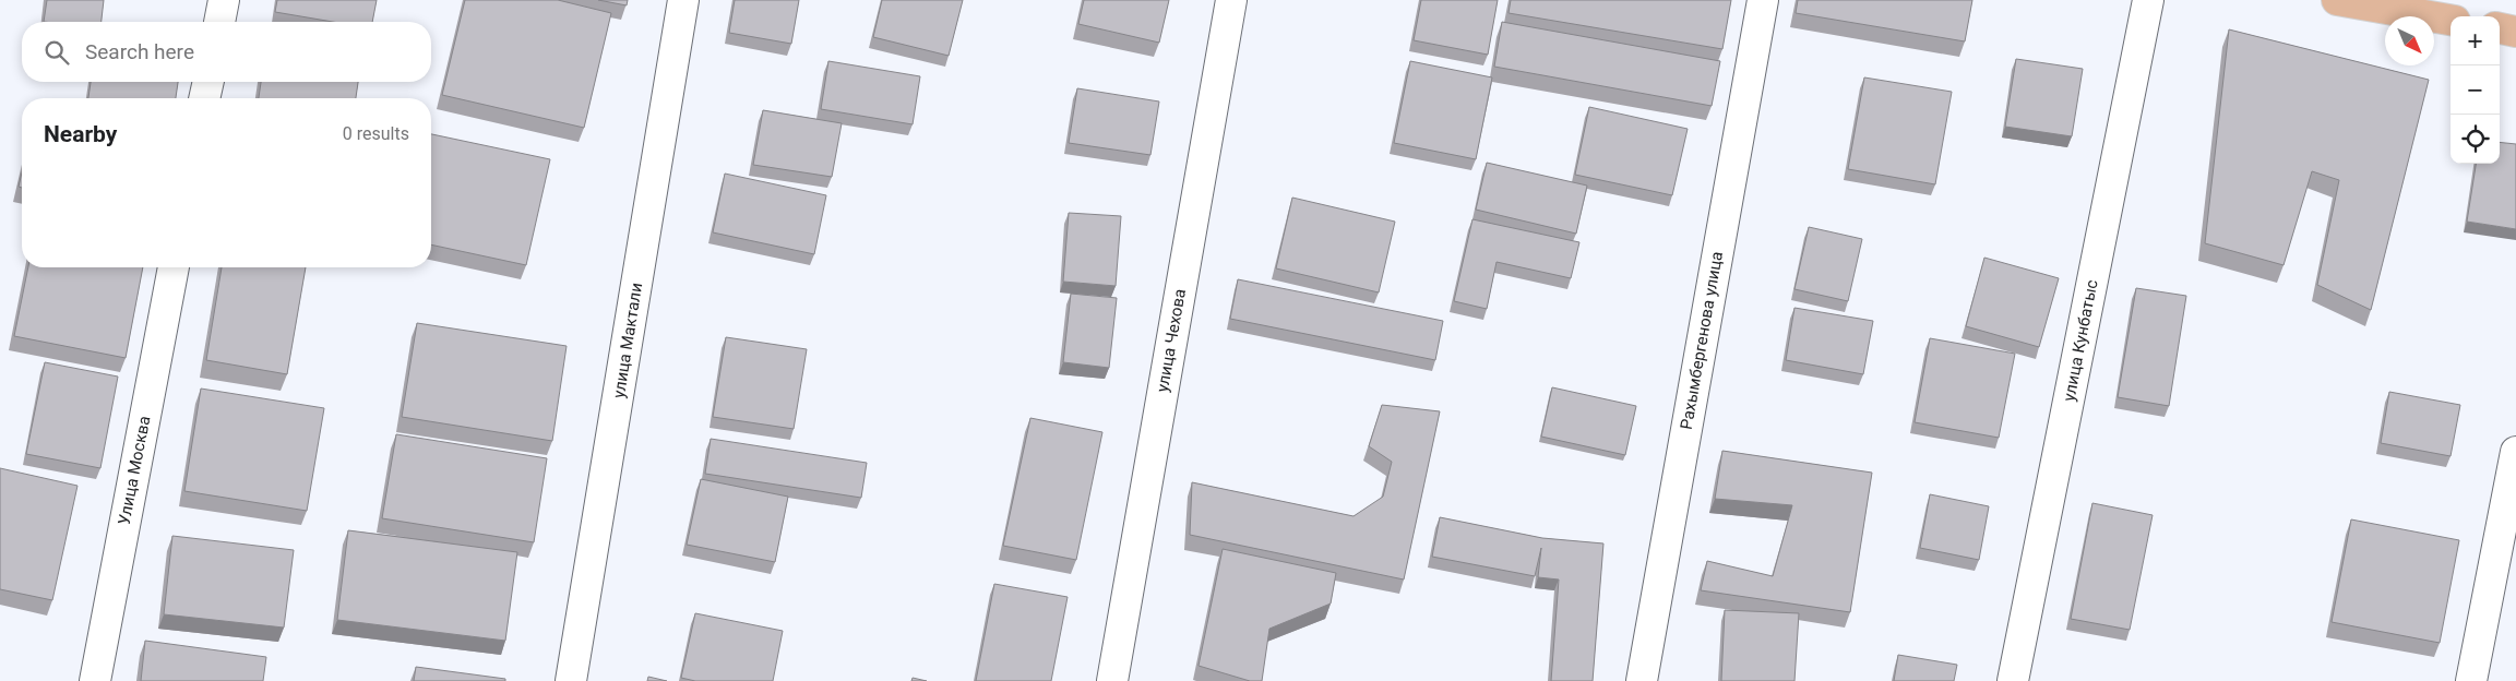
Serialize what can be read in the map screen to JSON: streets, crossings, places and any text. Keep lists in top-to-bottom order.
{
  "streets": {
    "street": [
      "улица Мактали",
      "улица Чехова",
      "Рахымбергенова улица",
      "улица Кунбатыс",
      "Улица Москва"
    ]
  },
  "north": "bottom right",
  "page": {
    "map_buttons": ["+", "−"],
    "search": "Search here",
    "heading": ["Nearby", "0 results"]
  }
}
